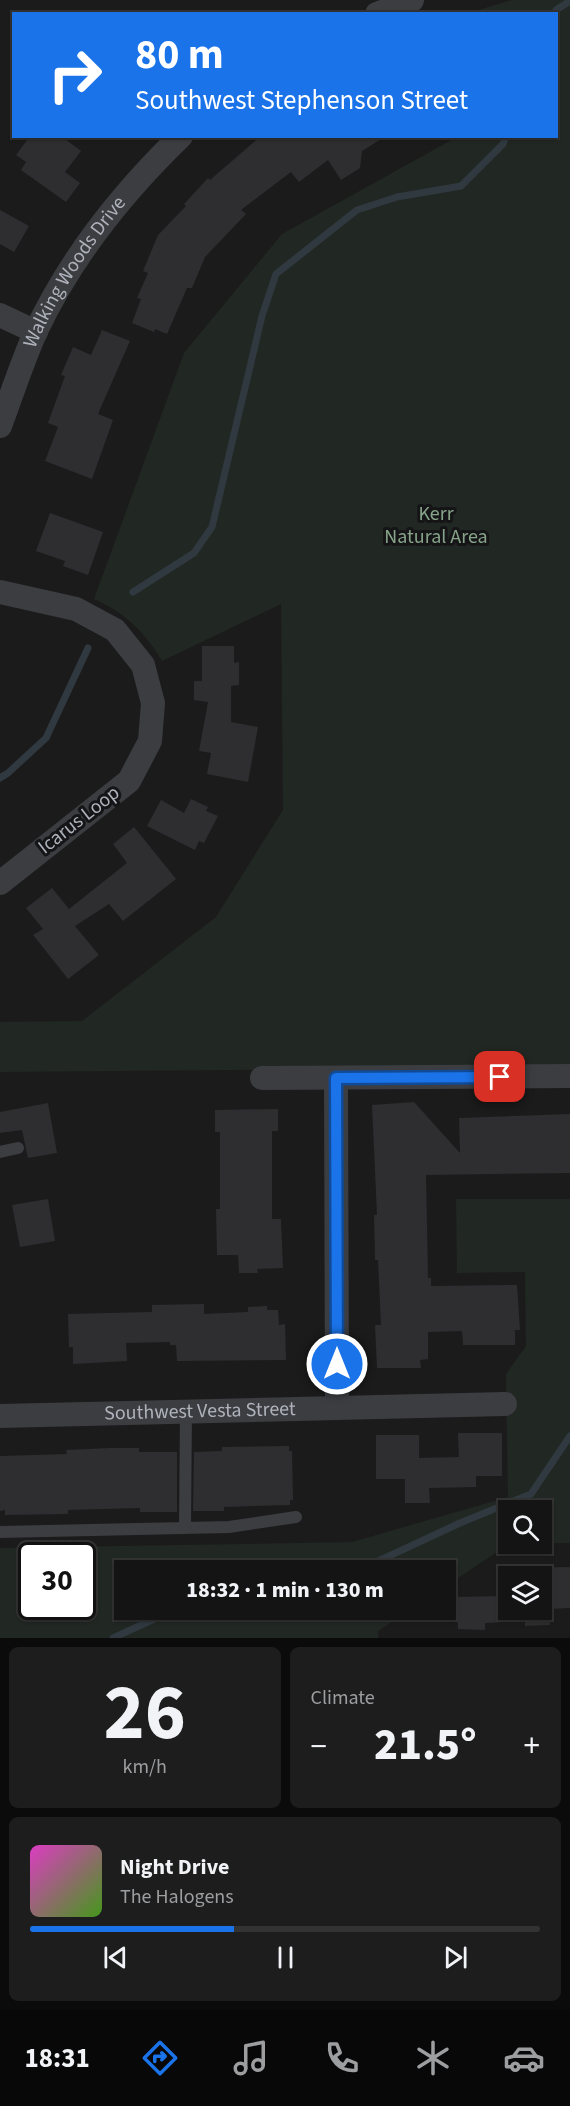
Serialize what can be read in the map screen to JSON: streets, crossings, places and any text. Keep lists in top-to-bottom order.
{
  "streets": {
    "street": ["Walking Woods Drive", "Icarus Loop", "Southwest Vesta Street"]
  },
  "parks": ["Kerr Natural Area"],
  "page": {
    "turn": ["80 m", "Southwest Stephenson Street"],
    "limit": "30",
    "trip": "18:32 · 1 min · 130 m",
    "tile": [
      ["26", "km/h"],
      "Climate"
    ],
    "heat": ["−", "21.5°", "+"],
    "song": ["Night Drive", "The Halogens"],
    "tabs": "18:31"
  }
}
